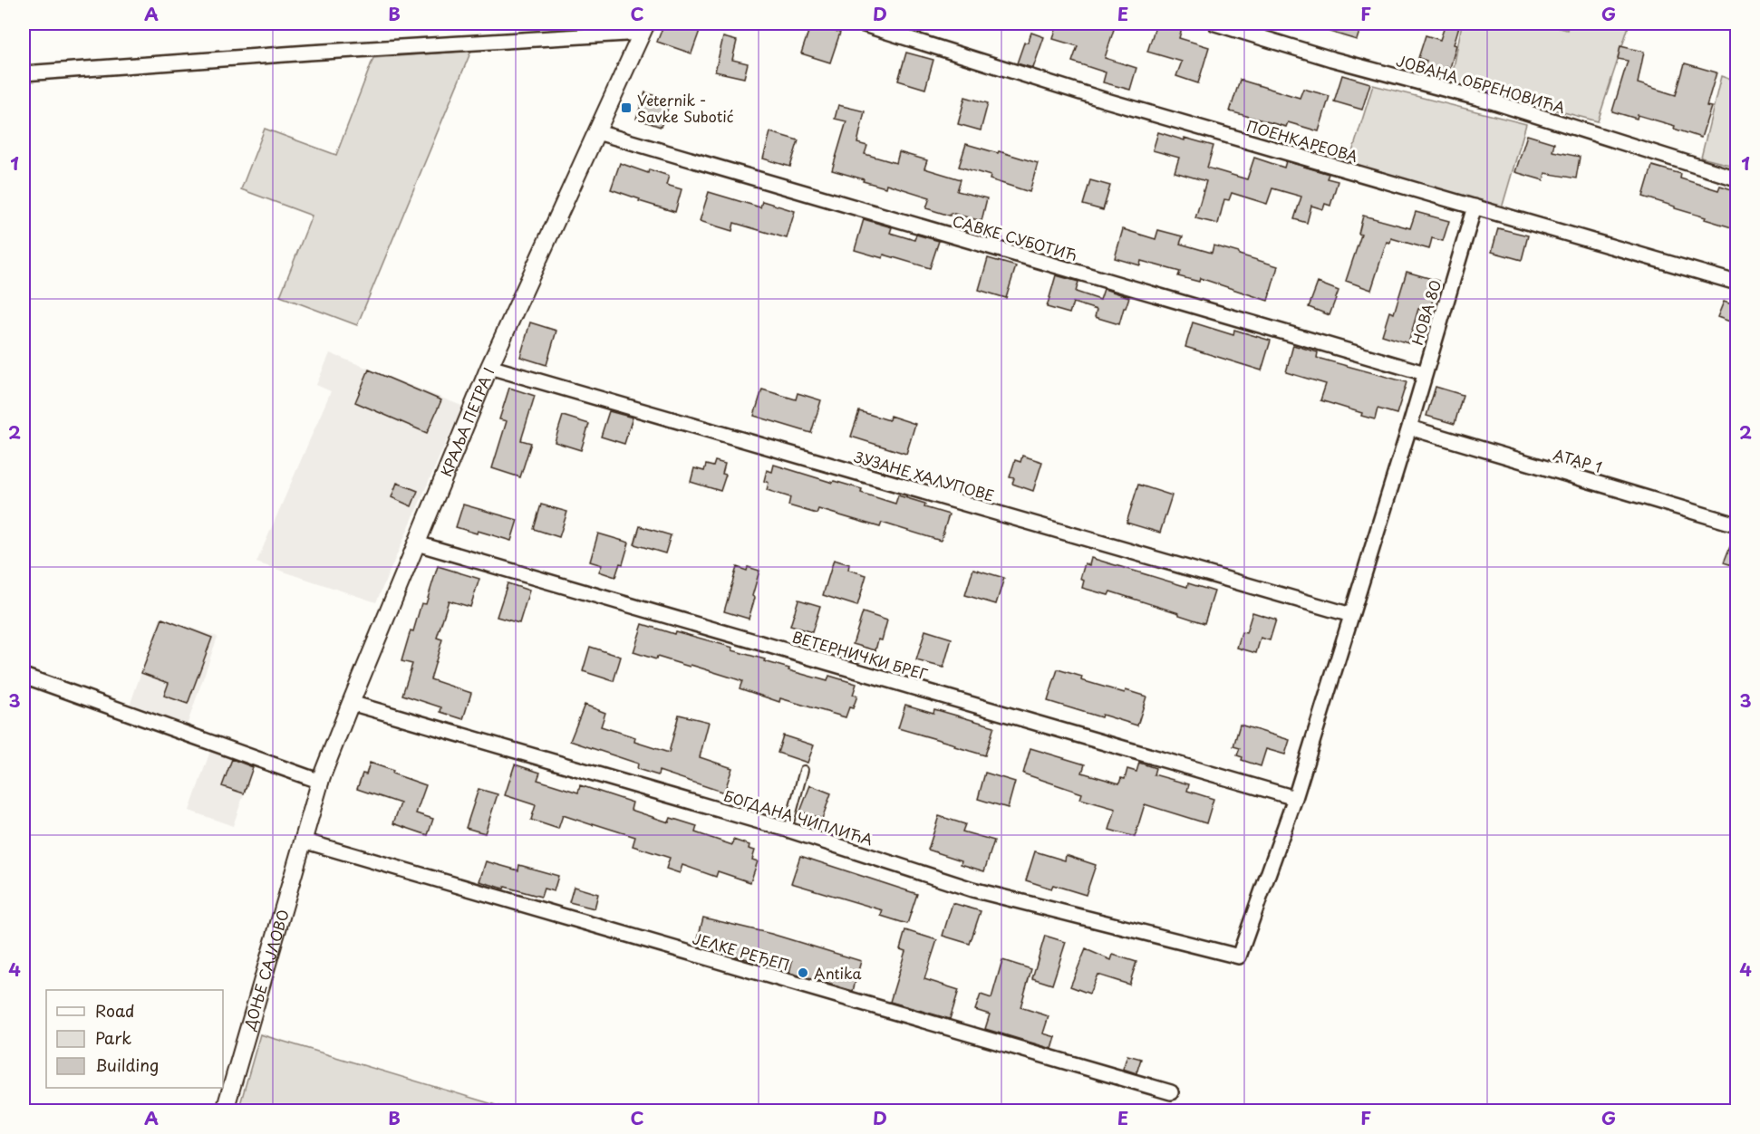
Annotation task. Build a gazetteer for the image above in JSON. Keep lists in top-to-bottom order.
{
  "streets": {
    "street": [
      "ЈОВАНА ОБРЕНОВИЋА",
      "ПОЕНКАРЕОВА",
      "САВКЕ СУБОТИЋ",
      "НОВА 80",
      "КРАЉА ПЕТРА I",
      "АТАР 1",
      "ЗУЗАНЕ ХАЛУПОВЕ",
      "ВЕТЕРНИЧКИ БРЕГ",
      "БОГДАНА ЧИПЛИЋА",
      "ЈЕЛКЕ РЕЂЕП",
      "ДОЊЕ САЈЛОВО"
    ]
  },
  "crossings": [
    ["ПОЕНКАРЕОВА", "НОВА 80"],
    ["САВКЕ СУБОТИЋ", "НОВА 80"],
    ["САВКЕ СУБОТИЋ", "КРАЉА ПЕТРА I"],
    ["НОВА 80", "АТАР 1"],
    ["НОВА 80", "ЗУЗАНЕ ХАЛУПОВЕ"],
    ["НОВА 80", "ВЕТЕРНИЧКИ БРЕГ"],
    ["НОВА 80", "БОГДАНА ЧИПЛИЋА"],
    ["КРАЉА ПЕТРА I", "ЗУЗАНЕ ХАЛУПОВЕ"],
    ["КРАЉА ПЕТРА I", "ВЕТЕРНИЧКИ БРЕГ"],
    ["КРАЉА ПЕТРА I", "БОГДАНА ЧИПЛИЋА"],
    ["КРАЉА ПЕТРА I", "ЈЕЛКЕ РЕЂЕП"],
    ["КРАЉА ПЕТРА I", "ДОЊЕ САЈЛОВО"],
    ["ЈЕЛКЕ РЕЂЕП", "ДОЊЕ САЈЛОВО"]
  ],
  "places": {
    "transit": ["Veternik - Savke Subotić"],
    "other": ["Antika"]
  },
  "legend": ["Road", "Park", "Building"],
  "grid": {
    "columns": [
      "A",
      "B",
      "C",
      "D",
      "E",
      "F",
      "G"
    ],
    "rows": [
      "1",
      "2",
      "3",
      "4"
    ]
  }
}
